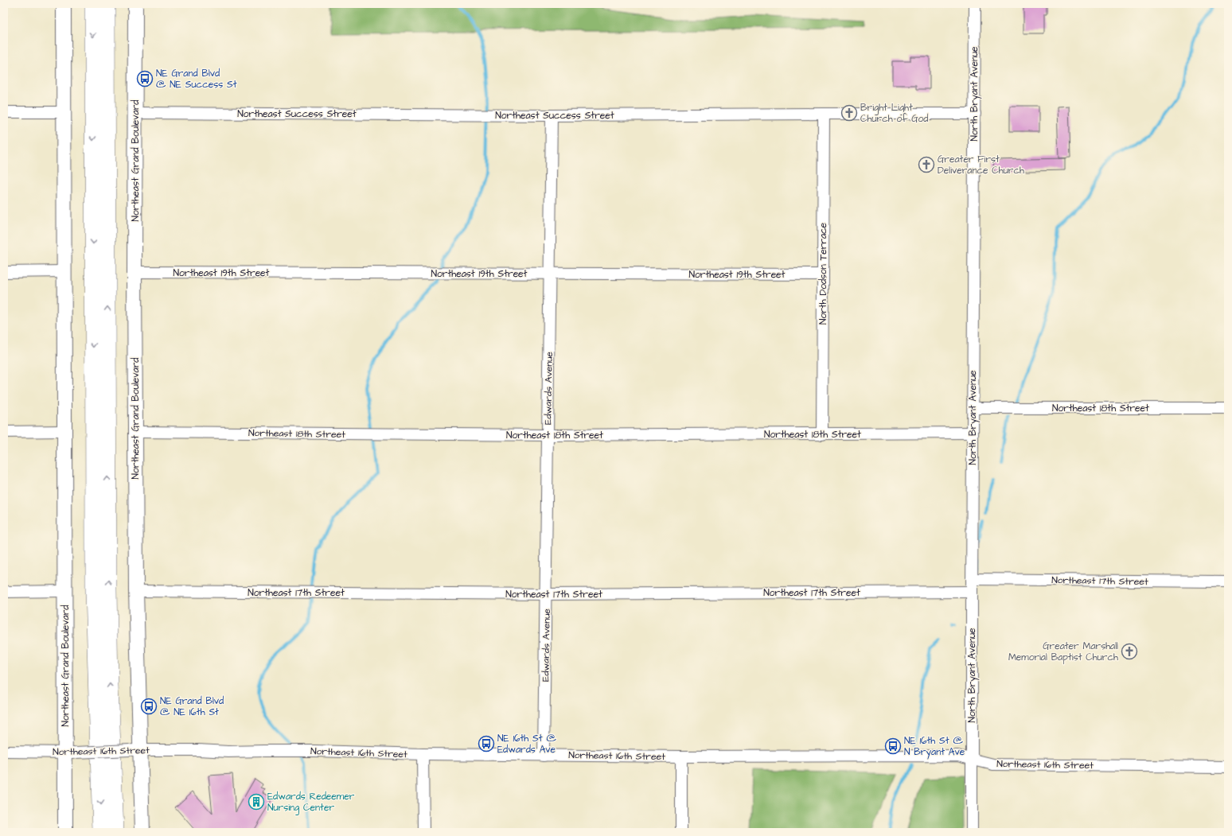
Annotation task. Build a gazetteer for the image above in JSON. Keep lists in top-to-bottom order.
{
  "streets": {
    "main road": ["Northeast Grand Boulevard"],
    "street": [
      "North Bryant Avenue",
      "Northeast Success Street",
      "Northeast 19th Street",
      "North Dodson Terrace",
      "Edwards Avenue",
      "Northeast 18th Street",
      "Northeast 17th Street",
      "Northeast 16th Street"
    ]
  },
  "crossings": [
    ["North Bryant Avenue", "Northeast Success Street"],
    ["North Bryant Avenue", "Northeast 18th Street"],
    ["North Bryant Avenue", "Northeast 17th Street"],
    ["North Bryant Avenue", "Northeast 16th Street"],
    ["Northeast Success Street", "Northeast Grand Boulevard"],
    ["Northeast Success Street", "North Dodson Terrace"],
    ["Northeast Success Street", "Edwards Avenue"],
    ["Northeast Grand Boulevard", "Northeast 19th Street"],
    ["Northeast Grand Boulevard", "Northeast 18th Street"],
    ["Northeast Grand Boulevard", "Northeast 17th Street"],
    ["Northeast Grand Boulevard", "Northeast 16th Street"],
    ["Northeast 19th Street", "North Dodson Terrace"],
    ["Northeast 19th Street", "Edwards Avenue"],
    ["North Dodson Terrace", "Northeast 18th Street"],
    ["Edwards Avenue", "Northeast 18th Street"],
    ["Edwards Avenue", "Northeast 17th Street"],
    ["Edwards Avenue", "Northeast 16th Street"]
  ],
  "places": {
    "bus stop": [
      "NE Grand Blvd @ NE Success St",
      "NE Grand Blvd @ NE 16th St",
      "NE 16th St @ Edwards Ave",
      "NE 16th St @ N Bryant Ave"
    ],
    "church": ["Bright Light Church of God", "Greater First Deliverance Church", "Greater Marshall Memorial Baptist Church"],
    "building": ["Edwards Redeemer Nursing Center"]
  }
}
